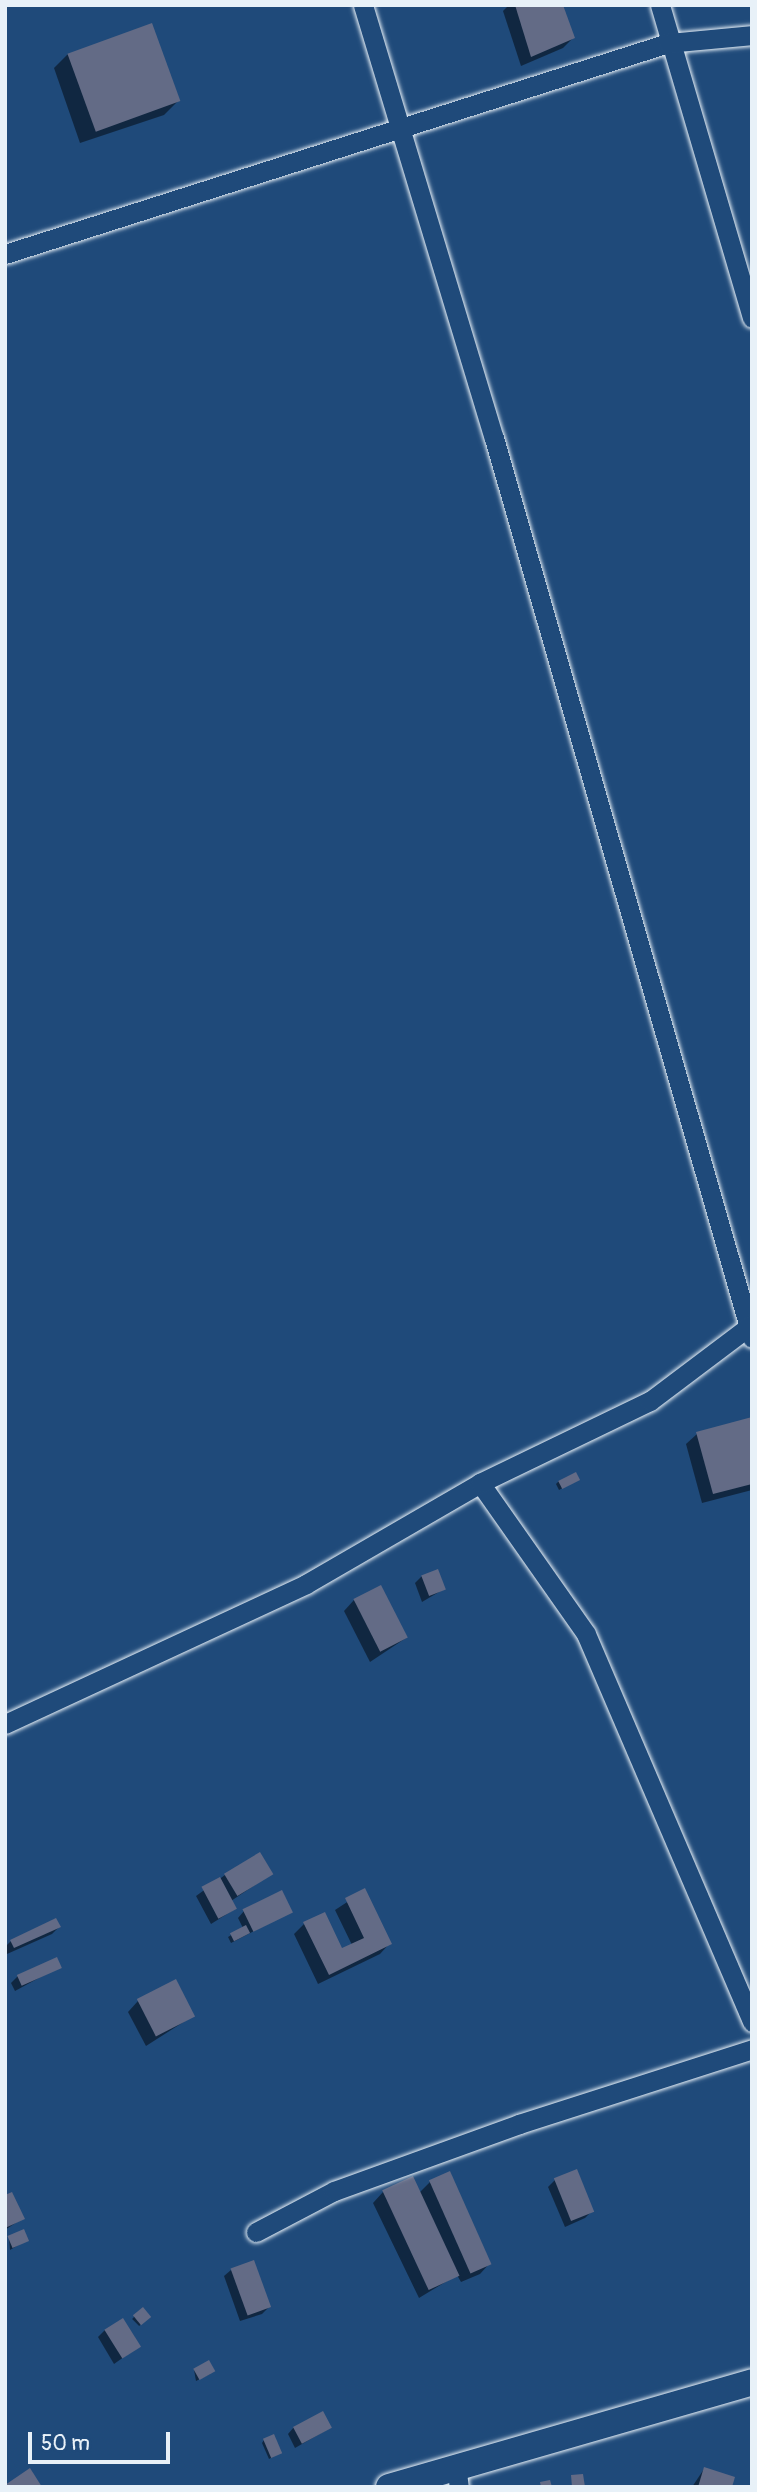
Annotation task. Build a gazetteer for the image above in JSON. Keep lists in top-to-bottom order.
{
  "scale_bar": "50 m"
}
